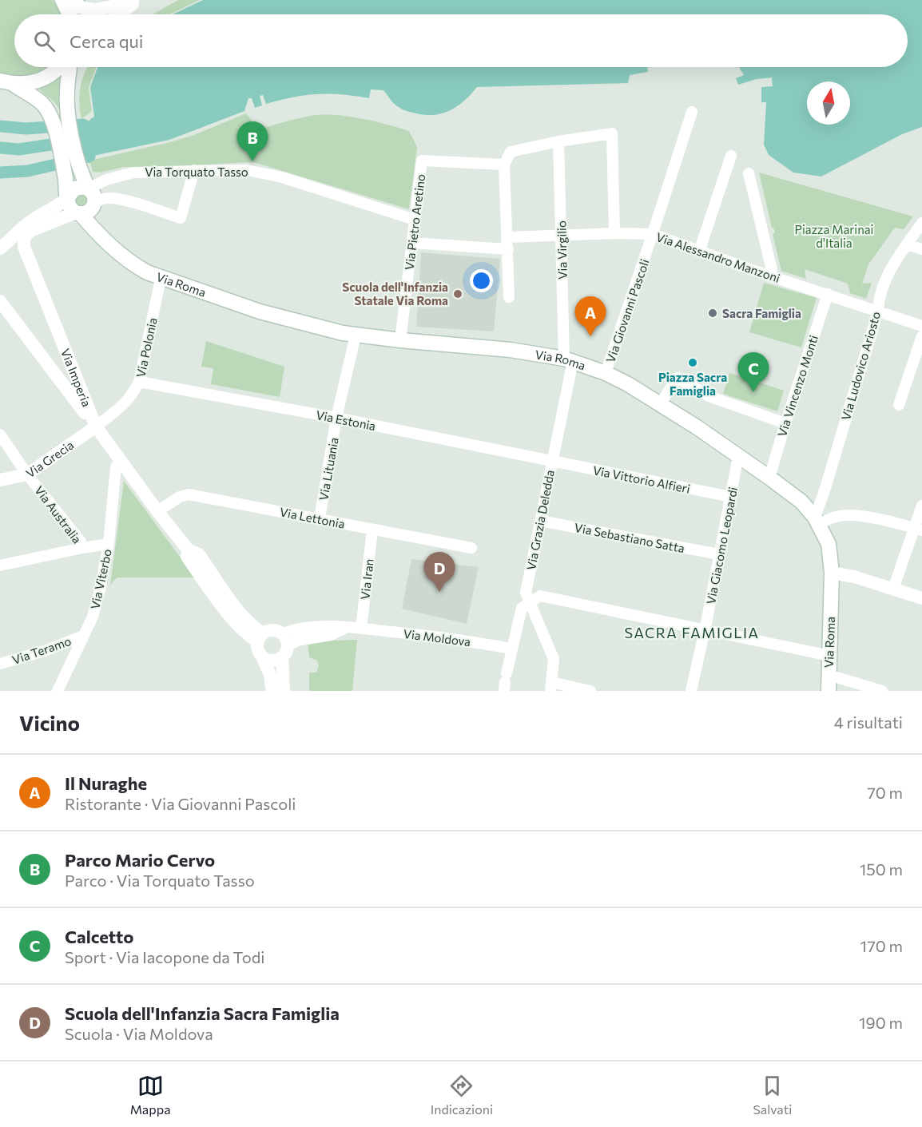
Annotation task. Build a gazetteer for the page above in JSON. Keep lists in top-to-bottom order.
{
  "streets": {
    "main road": ["Via Roma"],
    "street": [
      "Via Torquato Tasso",
      "Via Pietro Aretino",
      "Via Virgilio",
      "Via Alessandro Manzoni",
      "Via Giovanni Pascoli",
      "Via Polonia",
      "Via Ludovico Ariosto",
      "Via Imperia",
      "Via Vincenzo Monti",
      "Via Estonia",
      "Via Grecia",
      "Via Lituania",
      "Via Vittorio Alfieri",
      "Via Australia",
      "Via Lettonia",
      "Via Grazia Deledda",
      "Via Sebastiano Satta",
      "Via Giacomo Leopardi",
      "Via Viterbo",
      "Via Iran",
      "Via Moldova",
      "Via Teramo"
    ]
  },
  "crossings": [
    ["Via Torquato Tasso", "Via Pietro Aretino"],
    ["Via Torquato Tasso", "Via Roma"],
    ["Via Pietro Aretino", "Via Roma"],
    ["Via Virgilio", "Via Alessandro Manzoni"],
    ["Via Virgilio", "Via Roma"],
    ["Via Virgilio", "Via Grazia Deledda"],
    ["Via Alessandro Manzoni", "Via Giovanni Pascoli"],
    ["Via Alessandro Manzoni", "Via Ludovico Ariosto"],
    ["Via Alessandro Manzoni", "Via Vincenzo Monti"],
    ["Via Roma", "Via Giovanni Pascoli"],
    ["Via Roma", "Via Polonia"],
    ["Via Roma", "Via Ludovico Ariosto"],
    ["Via Roma", "Via Vincenzo Monti"],
    ["Via Roma", "Via Lituania"],
    ["Via Roma", "Via Grazia Deledda"],
    ["Via Roma", "Via Giacomo Leopardi"],
    ["Via Polonia", "Via Imperia"],
    ["Via Polonia", "Via Estonia"],
    ["Via Polonia", "Via Grecia"],
    ["Via Imperia", "Via Grecia"],
    ["Via Imperia", "Via Lettonia"],
    ["Via Imperia", "Via Viterbo"],
    ["Via Estonia", "Via Lituania"],
    ["Via Estonia", "Via Vittorio Alfieri"],
    ["Via Estonia", "Via Grazia Deledda"],
    ["Via Grecia", "Via Australia"],
    ["Via Lituania", "Via Lettonia"],
    ["Via Vittorio Alfieri", "Via Grazia Deledda"],
    ["Via Vittorio Alfieri", "Via Giacomo Leopardi"],
    ["Via Lettonia", "Via Iran"],
    ["Via Grazia Deledda", "Via Sebastiano Satta"],
    ["Via Sebastiano Satta", "Via Giacomo Leopardi"],
    ["Via Viterbo", "Via Teramo"],
    ["Via Iran", "Via Moldova"]
  ],
  "districts": ["SACRA FAMIGLIA"],
  "parks": ["Piazza Marinai d'Italia"],
  "places": ["Scuola dell'Infanzia Statale Via Roma", "Sacra Famiglia", "Piazza Sacra Famiglia"],
  "north": "top",
  "page": {
    "search": "Cerca qui",
    "pins": [
      "B",
      "A",
      "C",
      "D"
    ],
    "heading": ["Vicino", "4 risultati"],
    "list": [
      {
        "mark": "A",
        "name": "Il Nuraghe",
        "note": "Ristorante · Via Giovanni Pascoli",
        "value": "70 m"
      },
      {
        "mark": "B",
        "name": "Parco Mario Cervo",
        "note": "Parco · Via Torquato Tasso",
        "value": "150 m"
      },
      {
        "mark": "C",
        "name": "Calcetto",
        "note": "Sport · Via Iacopone da Todi",
        "value": "170 m"
      },
      {
        "mark": "D",
        "name": "Scuola dell'Infanzia Sacra Famiglia",
        "note": "Scuola · Via Moldova",
        "value": "190 m"
      }
    ],
    "nav": ["Mappa", "Indicazioni", "Salvati"]
  }
}
